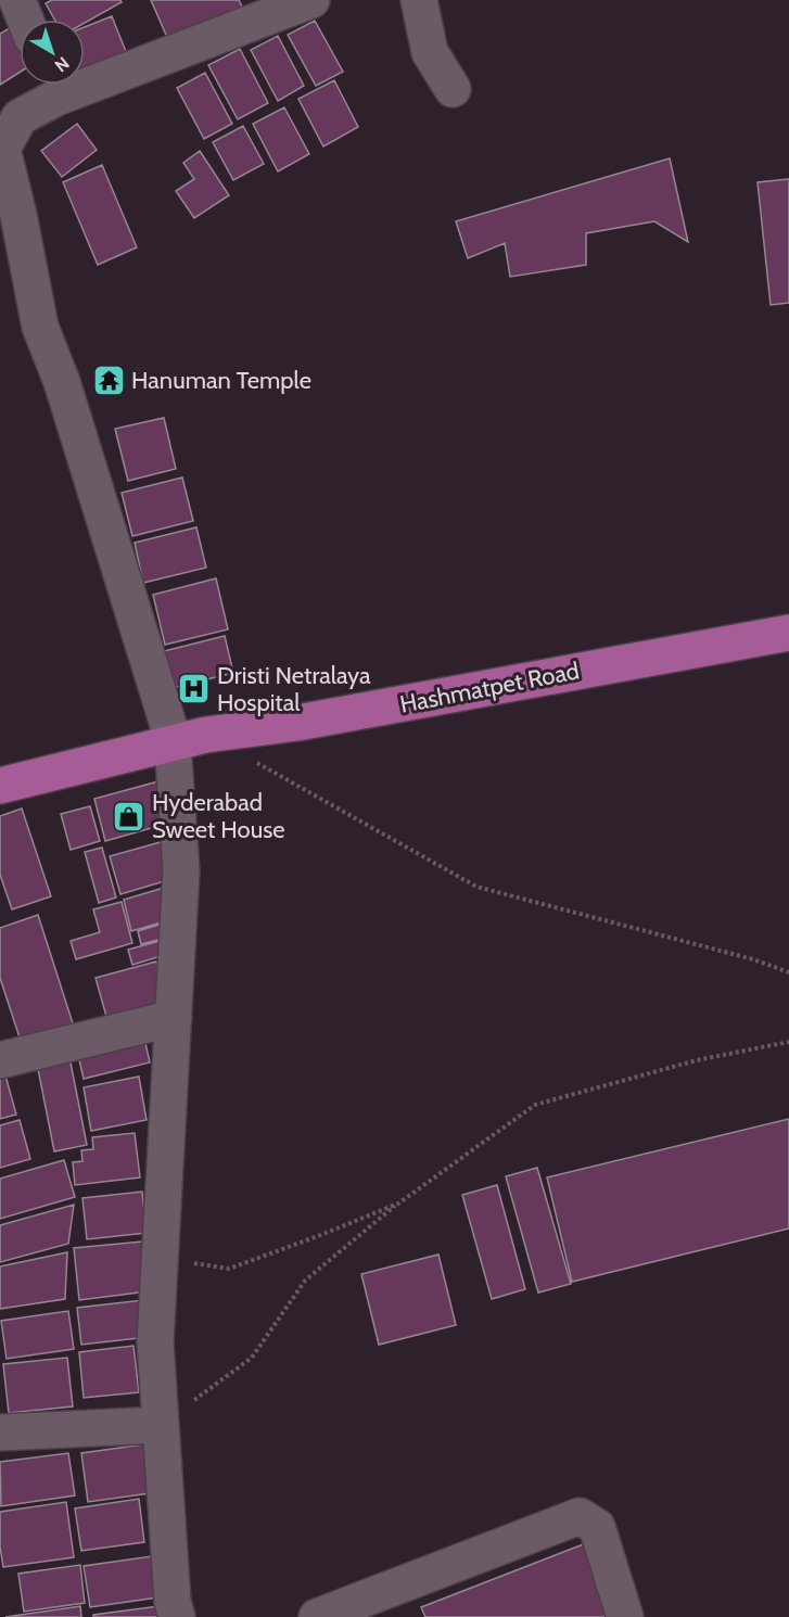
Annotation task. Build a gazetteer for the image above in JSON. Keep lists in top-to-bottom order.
{
  "streets": {
    "main road": ["Hashmatpet Road"]
  },
  "places": {
    "temple": ["Hanuman Temple"],
    "hospital": ["Dristi Netralaya Hospital"],
    "shop": ["Hyderabad Sweet House"]
  },
  "north": "bottom right"
}
